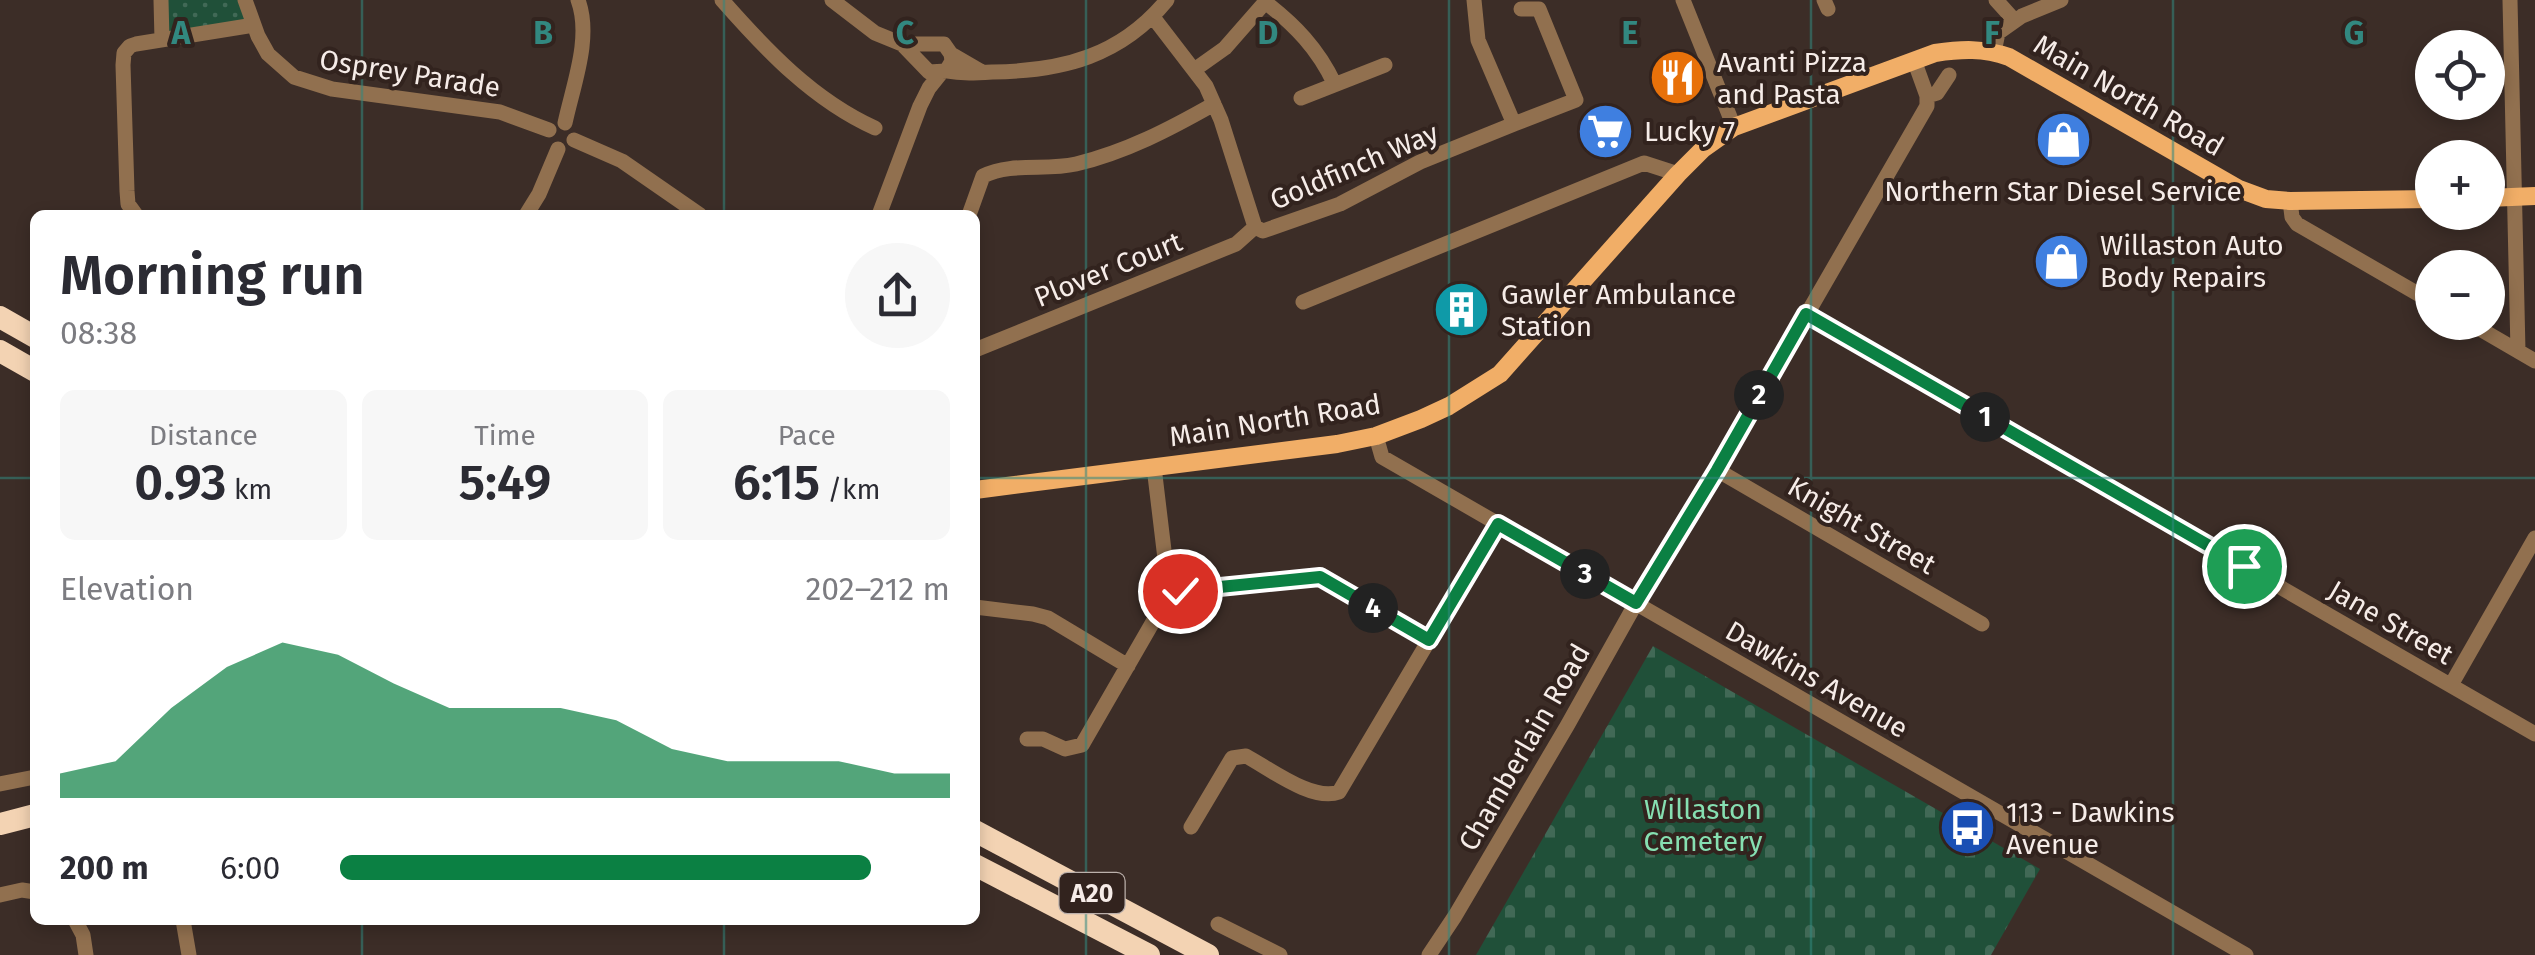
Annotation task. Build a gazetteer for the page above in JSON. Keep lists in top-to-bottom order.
{
  "streets": {
    "highway": ["A20"],
    "main road": ["Main North Road"],
    "street": [
      "Osprey Parade",
      "Goldfinch Way",
      "Plover Court",
      "Knight Street",
      "Jane Street",
      "Dawkins Avenue",
      "Chamberlain Road"
    ]
  },
  "crossings": [
    ["Main North Road", "Dawkins Avenue"],
    ["Goldfinch Way", "Plover Court"],
    ["Knight Street", "Chamberlain Road"],
    ["Jane Street", "Chamberlain Road"],
    ["Dawkins Avenue", "Chamberlain Road"]
  ],
  "parks": ["Willaston Cemetery"],
  "places": {
    "restaurant": ["Avanti Pizza and Pasta"],
    "supermarket": ["Lucky 7"],
    "shop": ["Northern Star Diesel Service", "Willaston Auto Body Repairs"],
    "building": ["Gawler Ambulance Station"],
    "bus stop": ["113 - Dawkins Avenue"]
  },
  "page": {
    "map_buttons": ["+", "−"],
    "heading": ["Morning run", "08:38"],
    "pins": [
      "2",
      "1",
      "3",
      "4"
    ],
    "stats": [
      ["Distance", "0.93 km"],
      ["Time", "5:49"],
      ["Pace", "6:15 /km"]
    ],
    "chart": ["Elevation", "202–212 m"],
    "list": [
      {
        "name": "200 m",
        "note": "6:00"
      }
    ]
  },
  "grid": {
    "columns": [
      "A",
      "B",
      "C",
      "D",
      "E",
      "F",
      "G"
    ]
  }
}
